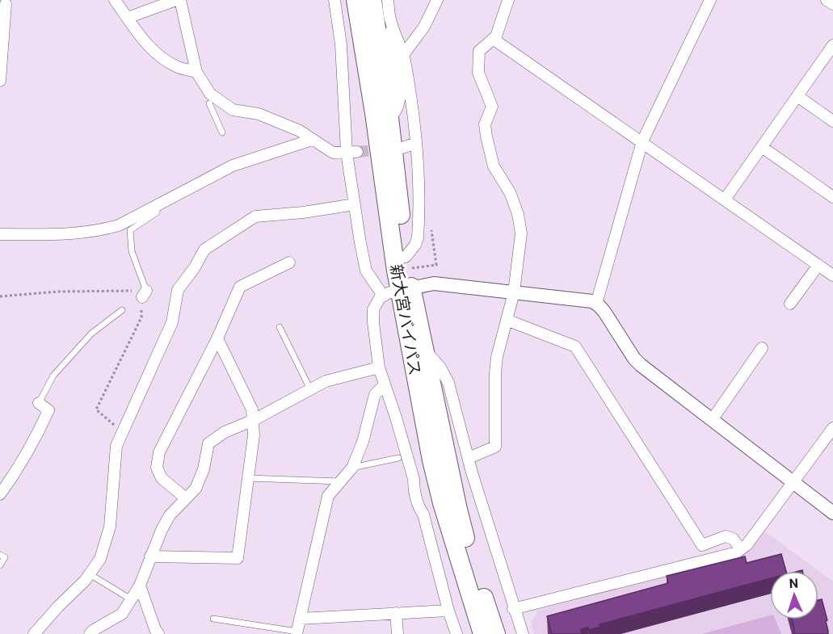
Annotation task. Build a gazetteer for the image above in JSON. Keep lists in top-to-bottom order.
{
  "streets": {
    "highway": ["新大宮バイパス"]
  },
  "north": "top"
}
